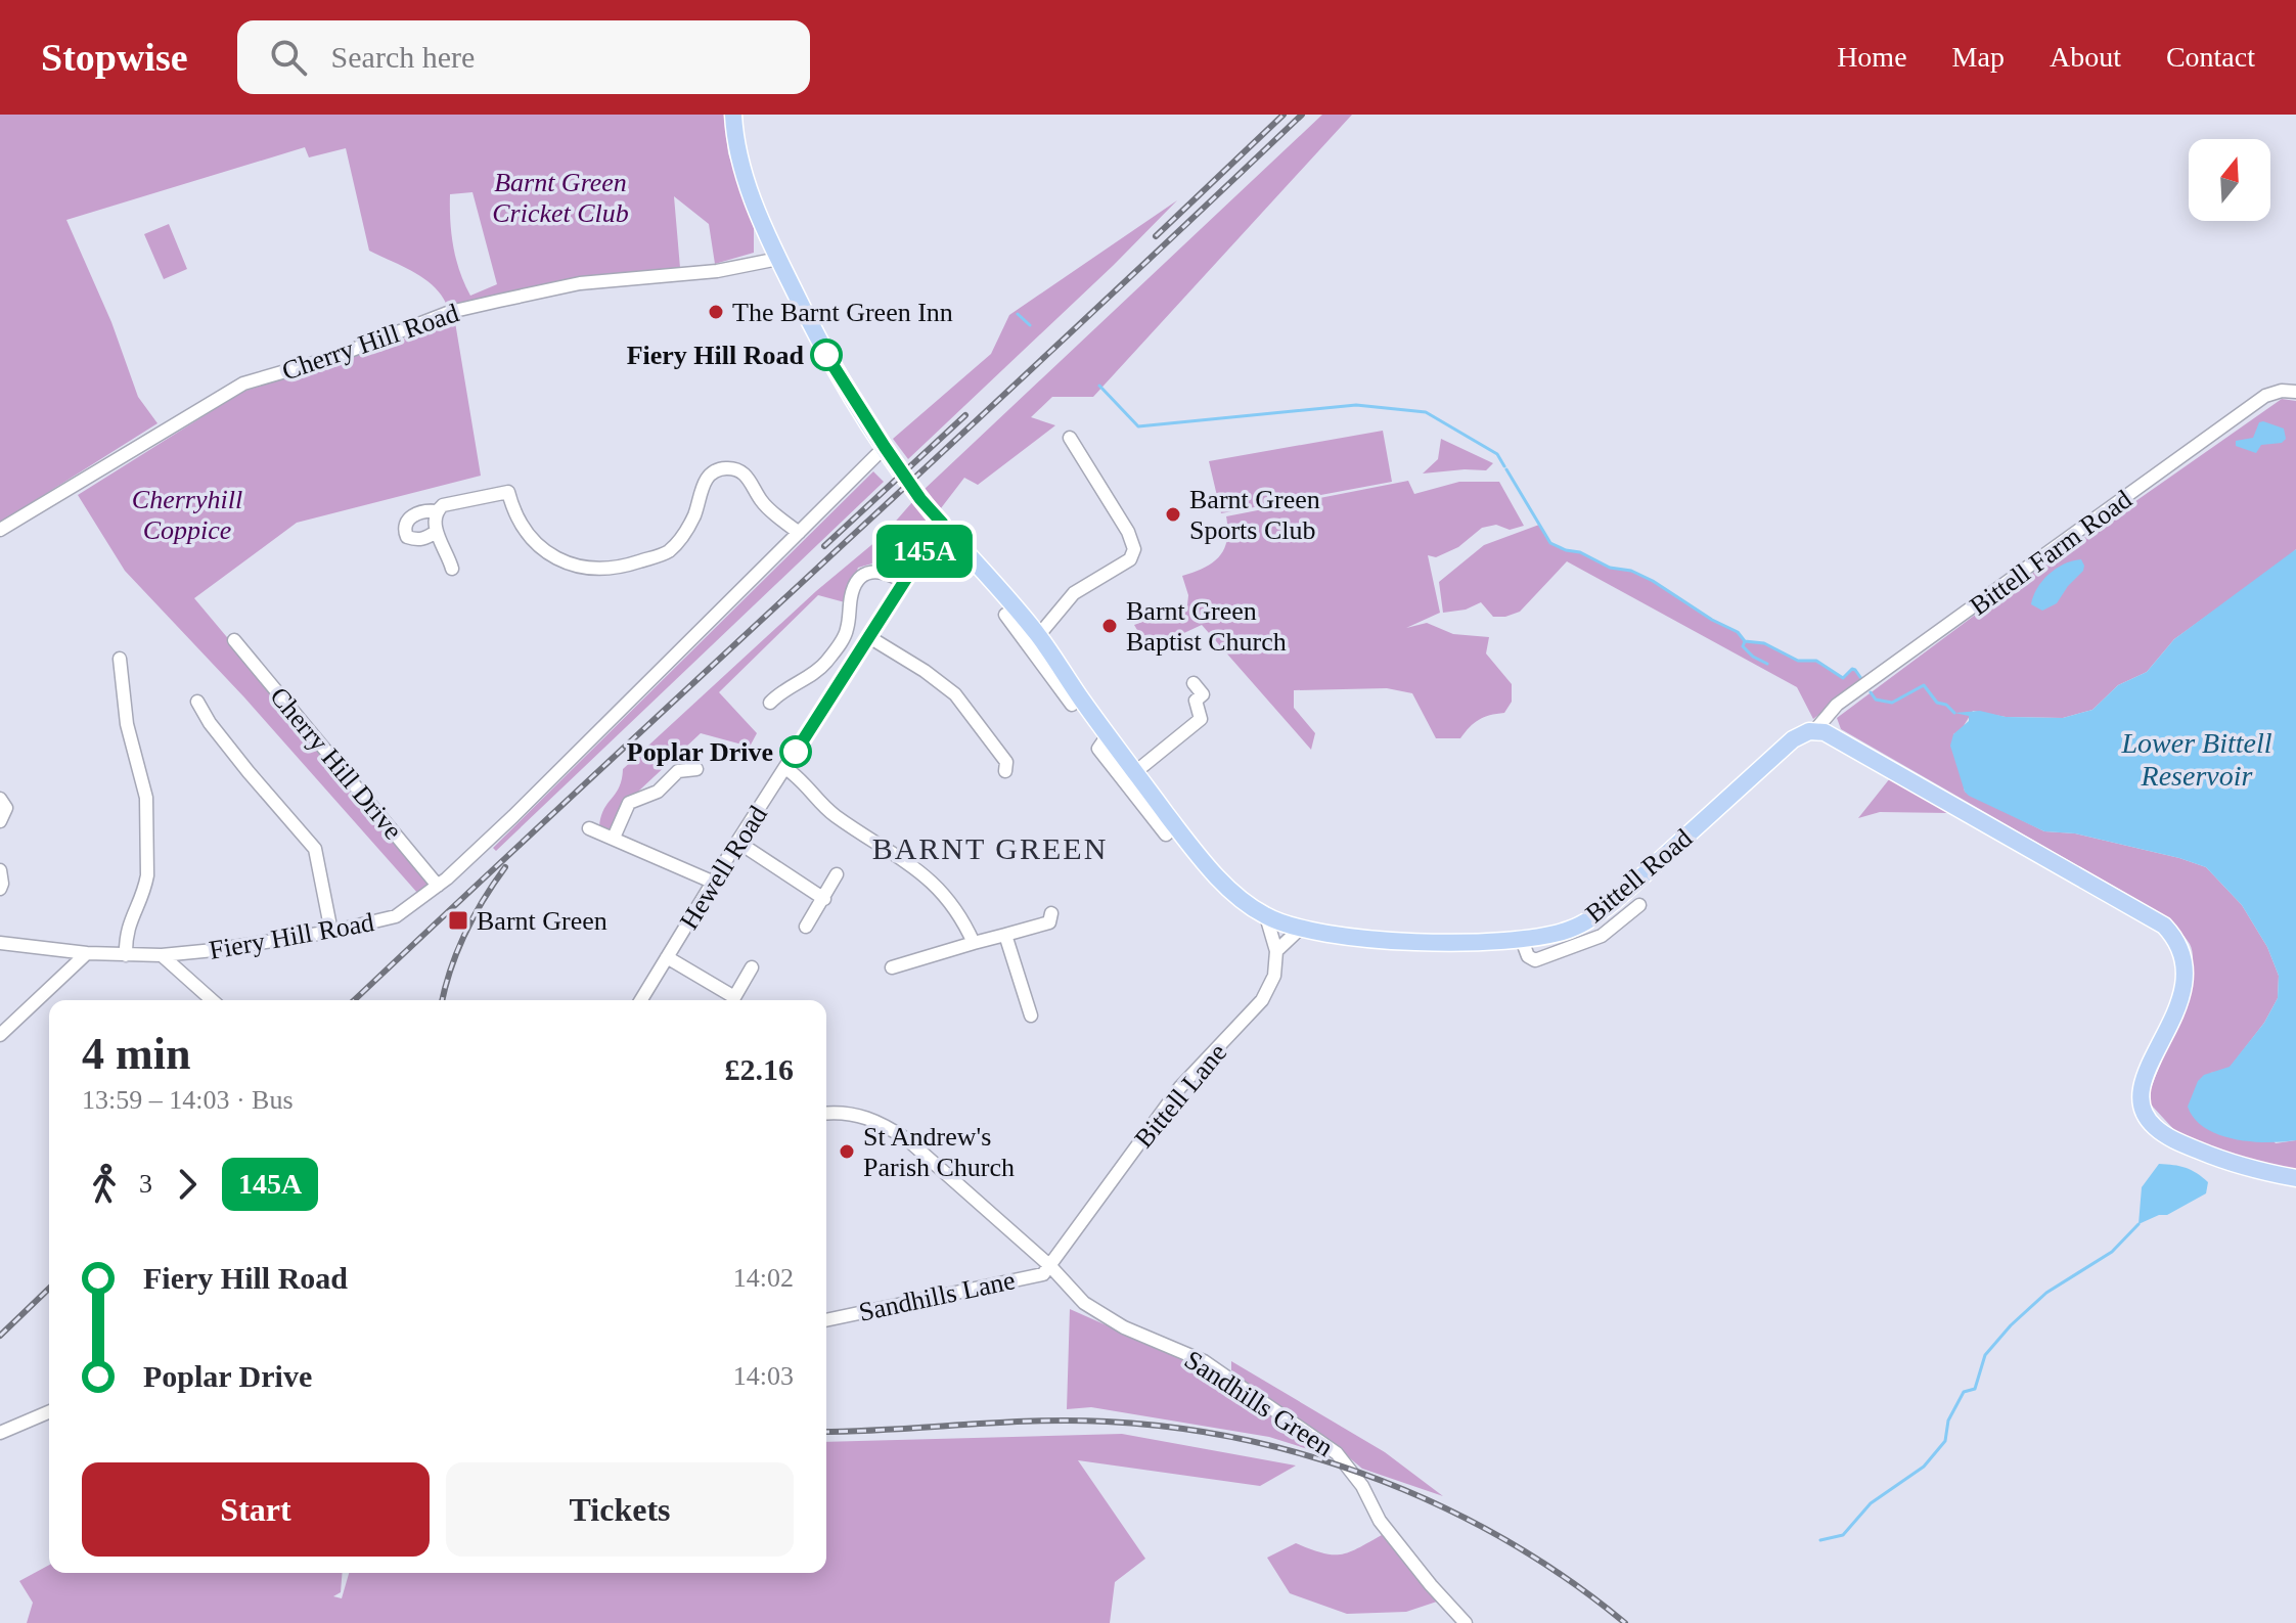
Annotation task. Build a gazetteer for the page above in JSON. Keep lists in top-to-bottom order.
{
  "streets": {
    "main road": ["Bittell Road"],
    "street": [
      "Cherry Hill Road",
      "Bittell Farm Road",
      "Cherry Hill Drive",
      "Hewell Road",
      "Fiery Hill Road",
      "Bittell Lane",
      "Sandhills Lane",
      "Sandhills Green"
    ]
  },
  "crossings": [
    ["Cherry Hill Road", "Bittell Road"],
    ["Bittell Farm Road", "Bittell Road"],
    ["Cherry Hill Drive", "Fiery Hill Road"],
    ["Hewell Road", "Bittell Road"],
    ["Bittell Road", "Fiery Hill Road"],
    ["Bittell Lane", "Sandhills Lane"],
    ["Bittell Lane", "Sandhills Green"],
    ["Sandhills Lane", "Sandhills Green"]
  ],
  "districts": ["BARNT GREEN"],
  "water": ["Lower Bittell Reservoir"],
  "parks": ["Barnt Green Cricket Club", "Cherryhill Coppice"],
  "places": {
    "other": [
      "The Barnt Green Inn",
      "Fiery Hill Road",
      "Barnt Green Sports Club",
      "Barnt Green Baptist Church",
      "Poplar Drive",
      "St Andrew's Parish Church"
    ],
    "transit": ["Barnt Green"]
  },
  "lines": ["bus line 145A"],
  "north": "top",
  "page": {
    "header": "Stopwise",
    "search": "Search here",
    "nav": [
      "Home",
      "Map",
      "About",
      "Contact"
    ],
    "on_map": "145A",
    "heading": ["4 min", "13:59 – 14:03 · Bus", "£2.16"],
    "legs": ["3", "145A"],
    "list": [
      {
        "name": "Fiery Hill Road",
        "value": "14:02"
      },
      {
        "name": "Poplar Drive",
        "value": "14:03"
      }
    ],
    "buttons": ["Start", "Tickets"]
  }
}
